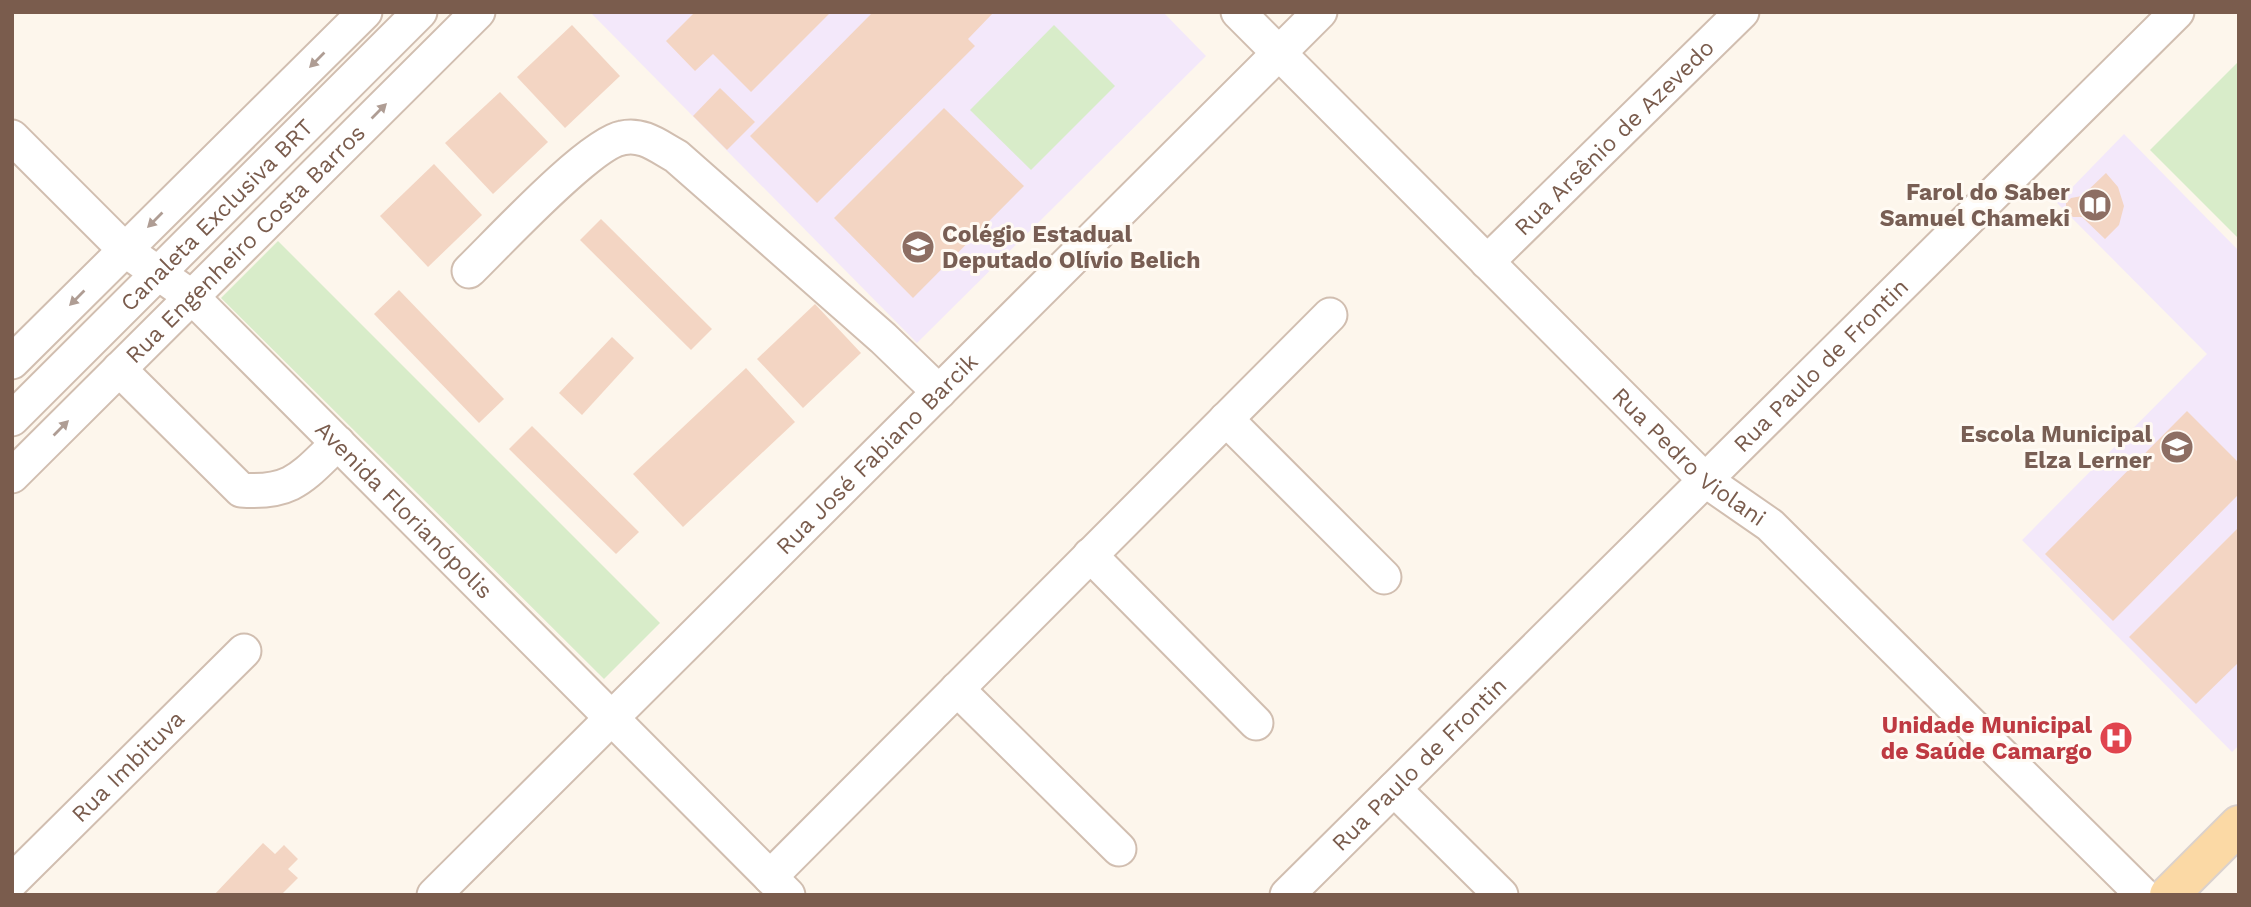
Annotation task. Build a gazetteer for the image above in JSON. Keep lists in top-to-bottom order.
{
  "streets": {
    "street": [
      "Rua Arsênio de Azevedo",
      "Canaleta Exclusiva BRT",
      "Rua Engenheiro Costa Barros",
      "Rua Paulo de Frontin",
      "Rua José Fabiano Barcik",
      "Rua Pedro Violani",
      "Avenida Florianópolis",
      "Rua Imbituva"
    ]
  },
  "crossings": [
    ["Rua Arsênio de Azevedo", "Rua Pedro Violani"],
    ["Canaleta Exclusiva BRT", "Avenida Florianópolis"],
    ["Rua Engenheiro Costa Barros", "Avenida Florianópolis"],
    ["Rua Paulo de Frontin", "Rua Pedro Violani"],
    ["Rua José Fabiano Barcik", "Rua Pedro Violani"],
    ["Rua José Fabiano Barcik", "Avenida Florianópolis"]
  ],
  "places": {
    "library": ["Farol do Saber Samuel Chameki"],
    "school or university": ["Colégio Estadual Deputado Olívio Belich", "Escola Municipal Elza Lerner"],
    "hospital": ["Unidade Municipal de Saúde Camargo"]
  }
}
